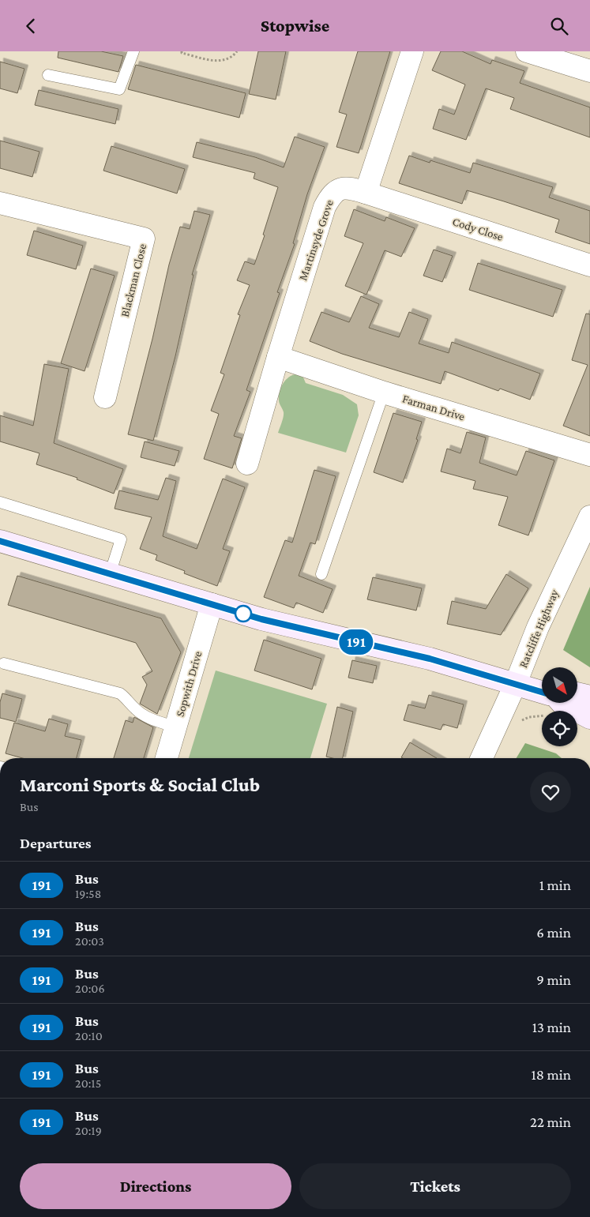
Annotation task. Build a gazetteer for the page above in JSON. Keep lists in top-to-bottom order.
{
  "streets": {
    "street": [
      "Cody Close",
      "Martinsyde Grove",
      "Blackman Close",
      "Farman Drive",
      "Ratcliffe Highway",
      "Sopwith Drive"
    ]
  },
  "crossings": [
    ["Cody Close", "Martinsyde Grove"],
    ["Martinsyde Grove", "Farman Drive"]
  ],
  "lines": ["bus line 191"],
  "north": "bottom right",
  "page": {
    "header": "Stopwise",
    "on_map": "191",
    "heading": [
      ["Marconi Sports & Social Club", "Bus"],
      "Departures"
    ],
    "list": [
      {
        "mark": "191",
        "name": "Bus",
        "note": "19:58",
        "value": "1 min"
      },
      {
        "mark": "191",
        "name": "Bus",
        "note": "20:03",
        "value": "6 min"
      },
      {
        "mark": "191",
        "name": "Bus",
        "note": "20:06",
        "value": "9 min"
      },
      {
        "mark": "191",
        "name": "Bus",
        "note": "20:10",
        "value": "13 min"
      },
      {
        "mark": "191",
        "name": "Bus",
        "note": "20:15",
        "value": "18 min"
      },
      {
        "mark": "191",
        "name": "Bus",
        "note": "20:19",
        "value": "22 min"
      }
    ],
    "buttons": ["Directions", "Tickets"]
  }
}
